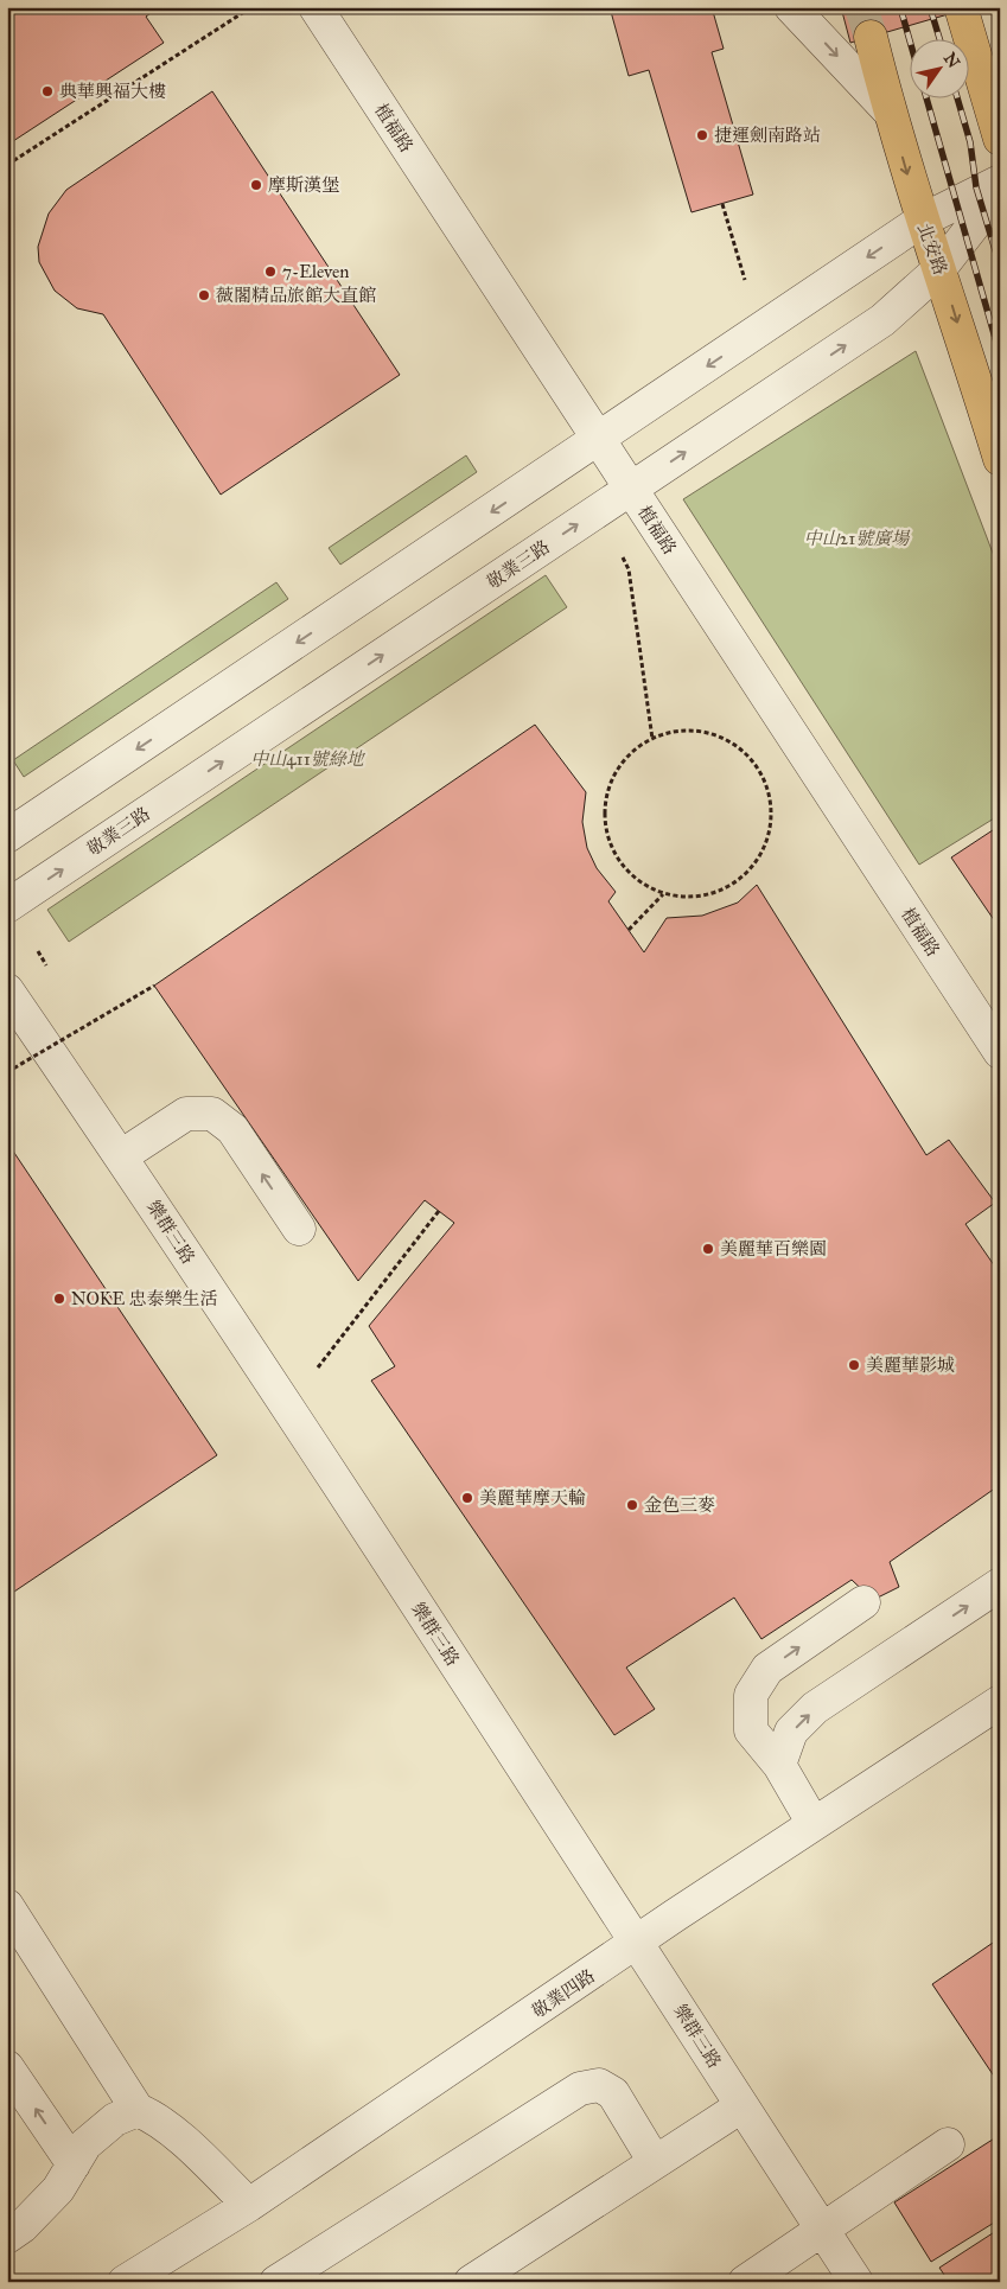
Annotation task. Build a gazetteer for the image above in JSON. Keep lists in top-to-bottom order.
{
  "streets": {
    "main road": ["北安路"],
    "street": [
      "植福路",
      "敬業三路",
      "樂群三路",
      "敬業四路"
    ]
  },
  "crossings": [
    ["植福路", "敬業三路"],
    ["北安路", "敬業三路"],
    ["樂群三路", "敬業四路"]
  ],
  "one_way": ["北安路"],
  "parks": ["中山21號廣場", "中山411號綠地"],
  "places": [
    "典華興福大樓",
    "捷運劍南路站",
    "摩斯漢堡",
    "7-Eleven",
    "薇閣精品旅館大直館",
    "美麗華百樂園",
    "NOKE 忠泰樂生活",
    "美麗華影城",
    "美麗華摩天輪",
    "金色三麥"
  ],
  "north": "top right"
}
